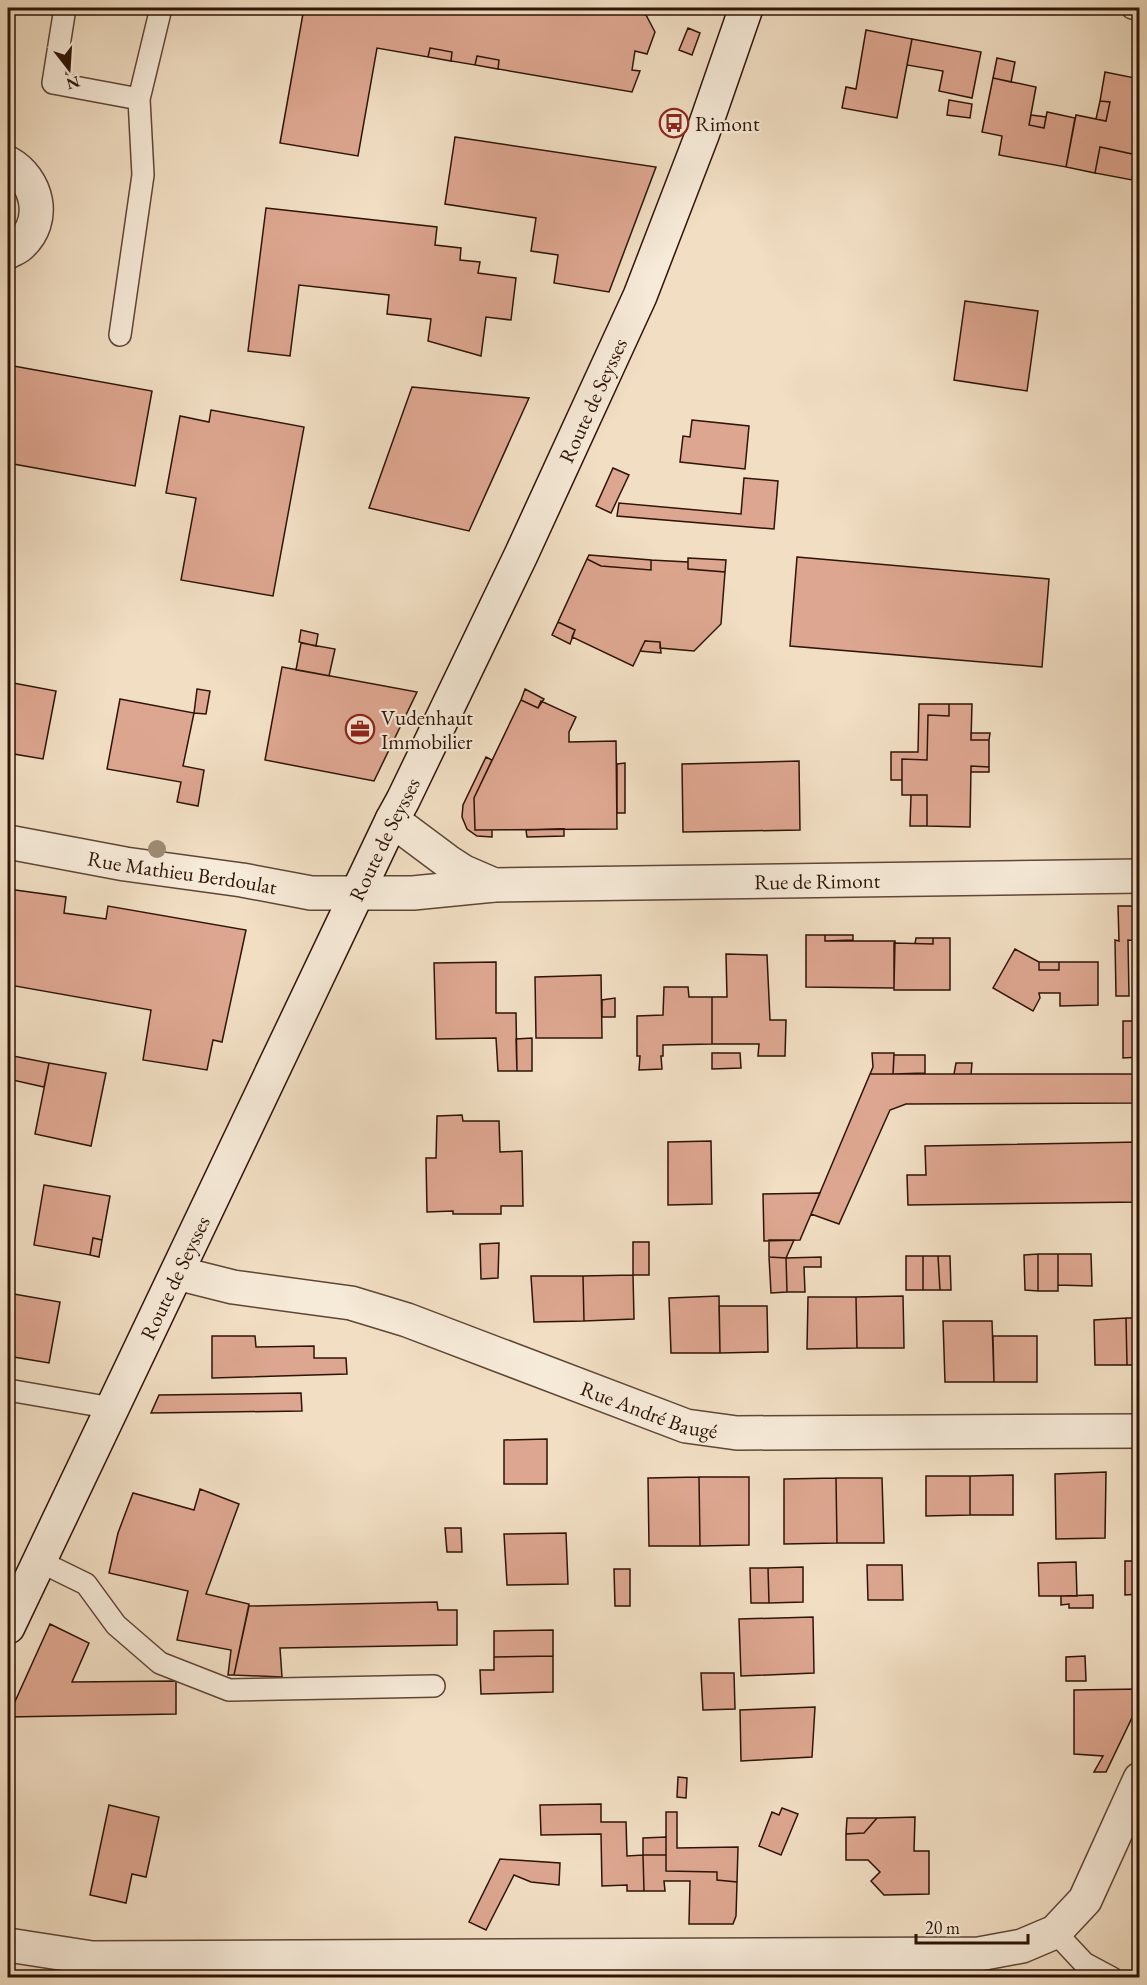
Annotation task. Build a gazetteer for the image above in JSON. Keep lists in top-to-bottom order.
{
  "streets": {
    "street": [
      "Route de Seysses",
      "Rue Mathieu Berdoulat",
      "Rue de Rimont",
      "Rue André Baugé"
    ]
  },
  "crossings": [
    ["Route de Seysses", "Rue Mathieu Berdoulat"],
    ["Route de Seysses", "Rue de Rimont"],
    ["Route de Seysses", "Rue André Baugé"],
    ["Rue Mathieu Berdoulat", "Rue de Rimont"]
  ],
  "places": {
    "bus stop": ["Rimont"],
    "office": ["Vudenhaut Immobilier"]
  },
  "scale_bar": "20 m",
  "north": "bottom"
}
